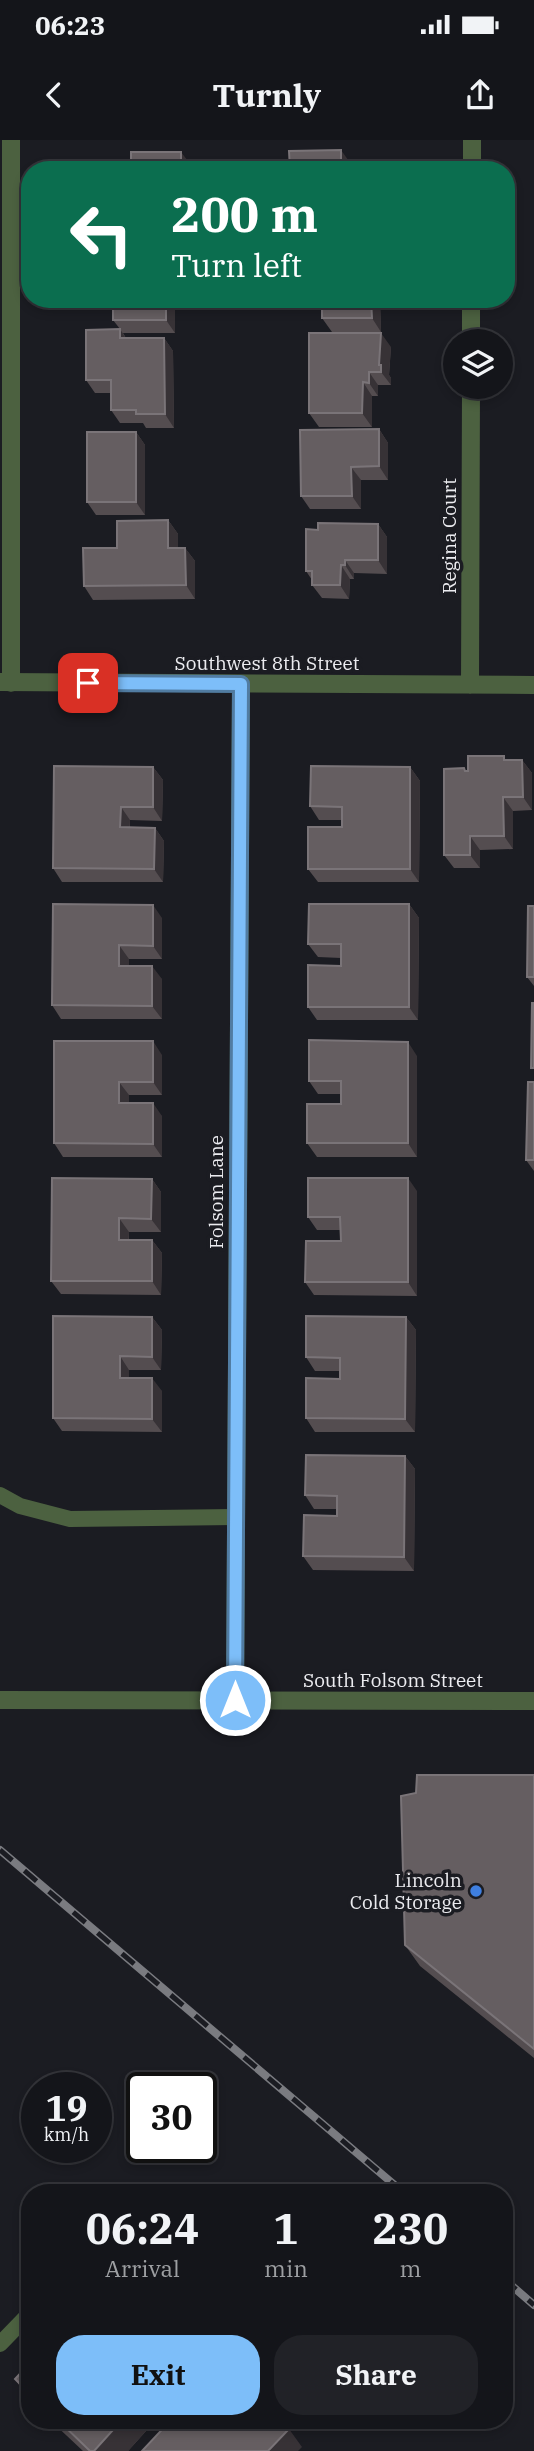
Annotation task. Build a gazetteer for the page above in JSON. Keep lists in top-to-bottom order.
{
  "streets": {
    "street": [
      "Regina Court",
      "Southwest 8th Street",
      "Folsom Lane",
      "South Folsom Street"
    ]
  },
  "crossings": [
    ["Regina Court", "Southwest 8th Street"],
    ["Southwest 8th Street", "Folsom Lane"],
    ["Folsom Lane", "South Folsom Street"]
  ],
  "places": ["Lincoln Cold Storage"],
  "page": {
    "status": "06:23",
    "header": "Turnly",
    "turn": ["200 m", "Turn left"],
    "speed": "19 km/h",
    "limit": "30",
    "eta": [
      "06:24",
      "Arrival",
      "1",
      "min",
      "230",
      "m"
    ],
    "buttons": ["Exit", "Share"]
  }
}
